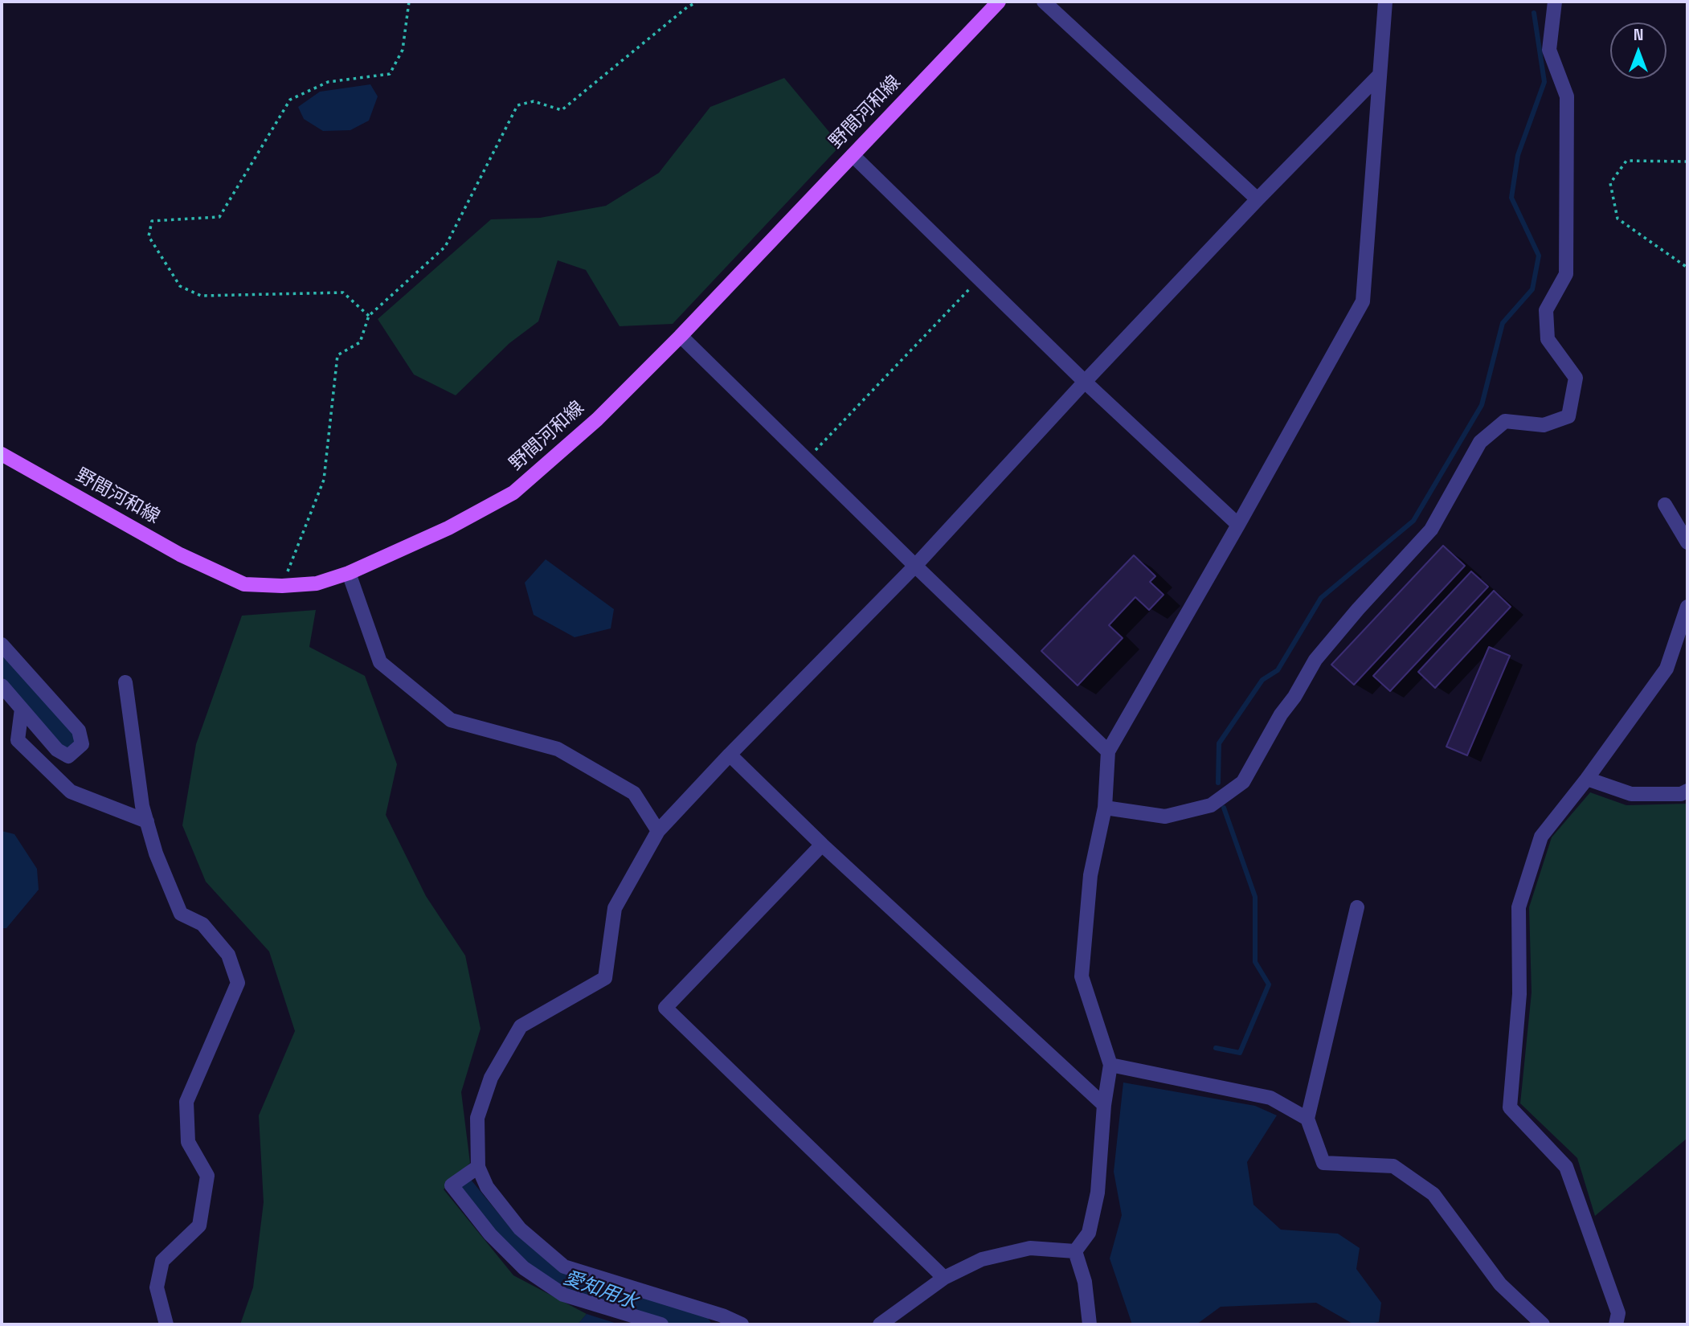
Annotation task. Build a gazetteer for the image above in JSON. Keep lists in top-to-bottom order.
{
  "streets": {
    "main road": ["野間河和線"]
  },
  "water": ["愛知用水"],
  "north": "top"
}
